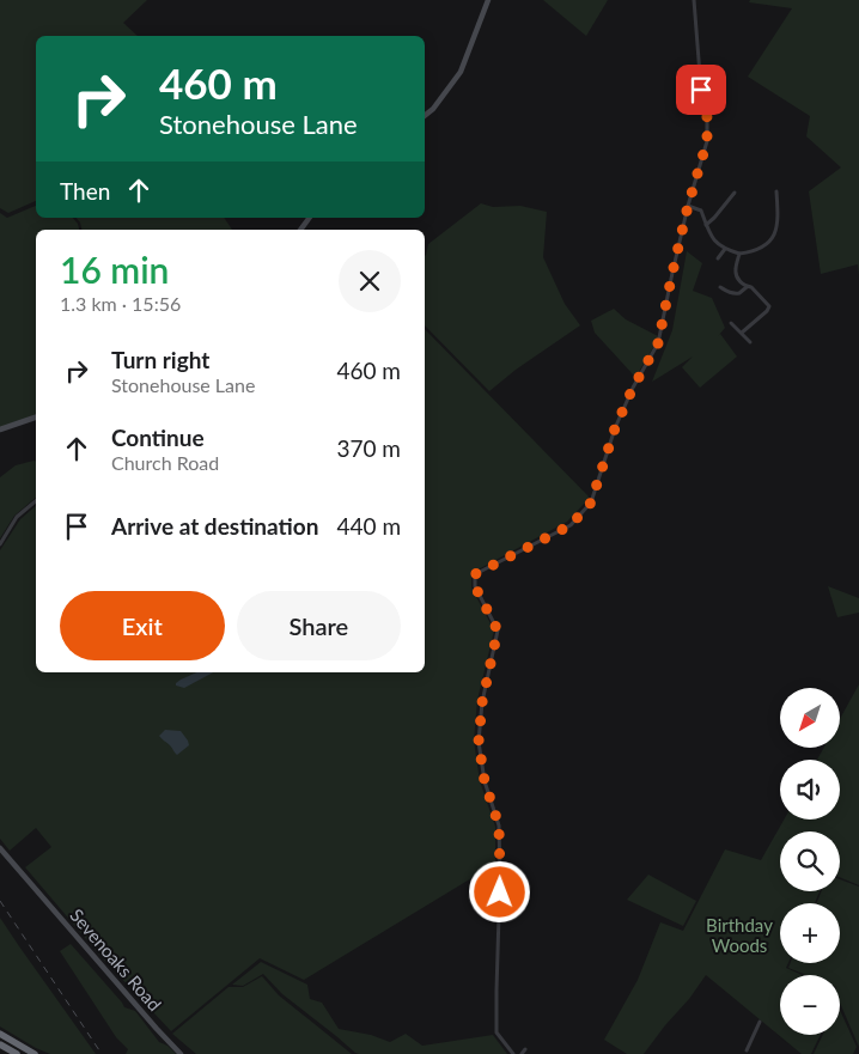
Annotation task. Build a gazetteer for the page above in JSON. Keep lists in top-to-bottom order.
{
  "streets": {
    "street": ["Sevenoaks Road"]
  },
  "parks": ["Birthday Woods"],
  "north": "bottom left",
  "page": {
    "turn": ["460 m", "Stonehouse Lane"],
    "then": "Then",
    "heading": ["16 min", "1.3 km · 15:56"],
    "list": [
      {
        "name": "Turn right",
        "note": "Stonehouse Lane",
        "value": "460 m"
      },
      {
        "name": "Continue",
        "note": "Church Road",
        "value": "370 m"
      },
      {
        "name": "Arrive at destination",
        "value": "440 m"
      }
    ],
    "buttons": ["Exit", "Share"],
    "map_buttons": ["+", "−"]
  }
}
